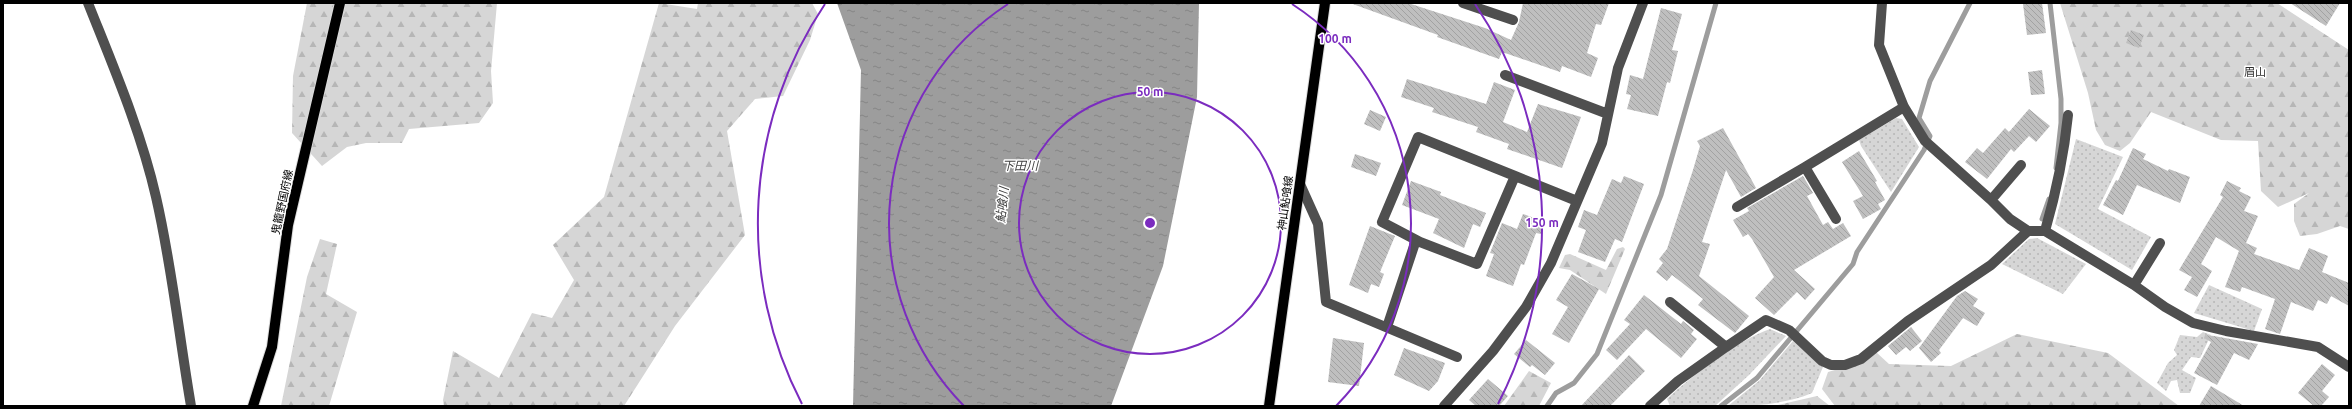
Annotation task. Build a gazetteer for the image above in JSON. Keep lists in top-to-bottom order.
{
  "streets": {
    "main road": ["鬼籠野国府線", "神山鮎喰線"]
  },
  "water": ["下田川", "鮎喰川"],
  "parks": ["眉山"],
  "rings": ["100 m", "50 m", "150 m"]
}
